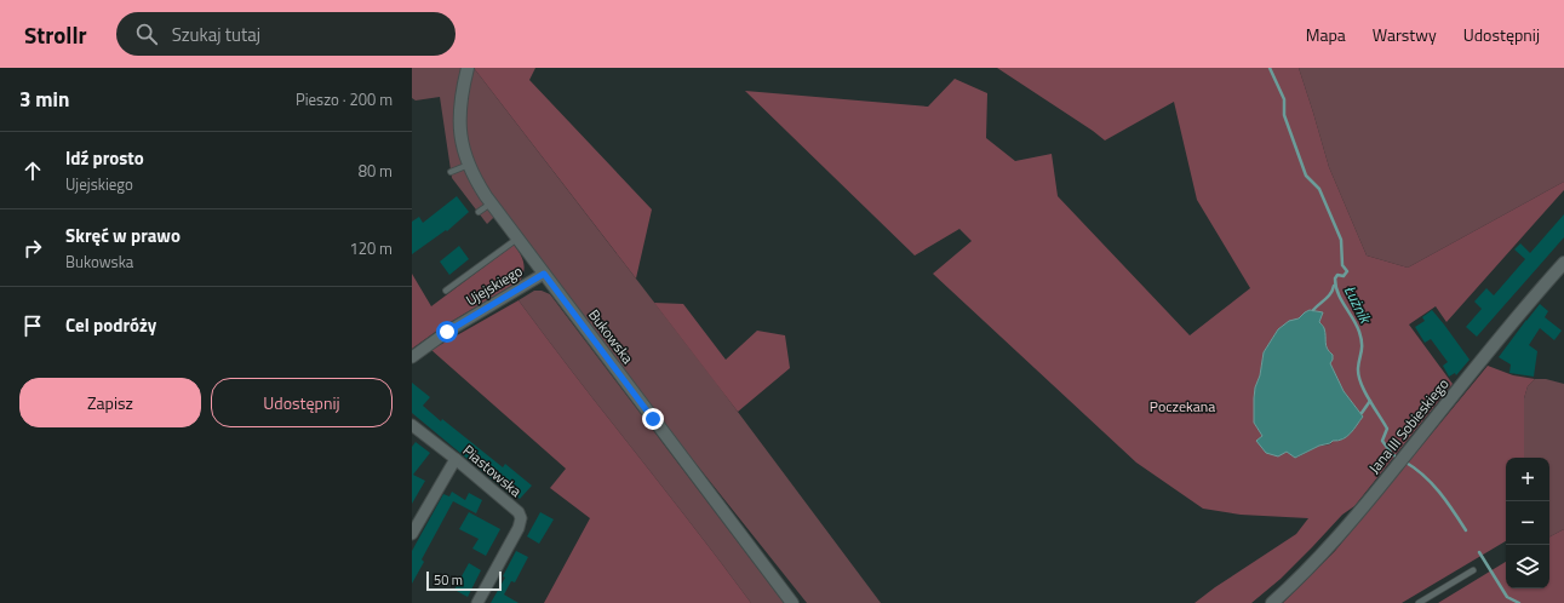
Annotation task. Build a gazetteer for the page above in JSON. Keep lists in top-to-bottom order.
{
  "streets": {
    "street": [
      "Ujejskiego",
      "Bukowska",
      "Jana III Sobieskiego",
      "Piastowska"
    ]
  },
  "crossings": [
    ["Ujejskiego", "Bukowska"]
  ],
  "water": ["Łużnik"],
  "parks": ["Poczekana"],
  "scale_bar": "50 m",
  "page": {
    "header": "Strollr",
    "search": "Szukaj tutaj",
    "nav": ["Mapa", "Warstwy", "Udostępnij"],
    "heading": ["3 min", "Pieszo · 200 m"],
    "list": [
      ["Idź prosto", "Ujejskiego", "80 m"],
      ["Skręć w prawo", "Bukowska", "120 m"],
      "Cel podróży"
    ],
    "buttons": ["Zapisz", "Udostępnij"],
    "map_buttons": ["+", "−"],
    "scale": "50 m"
  }
}
